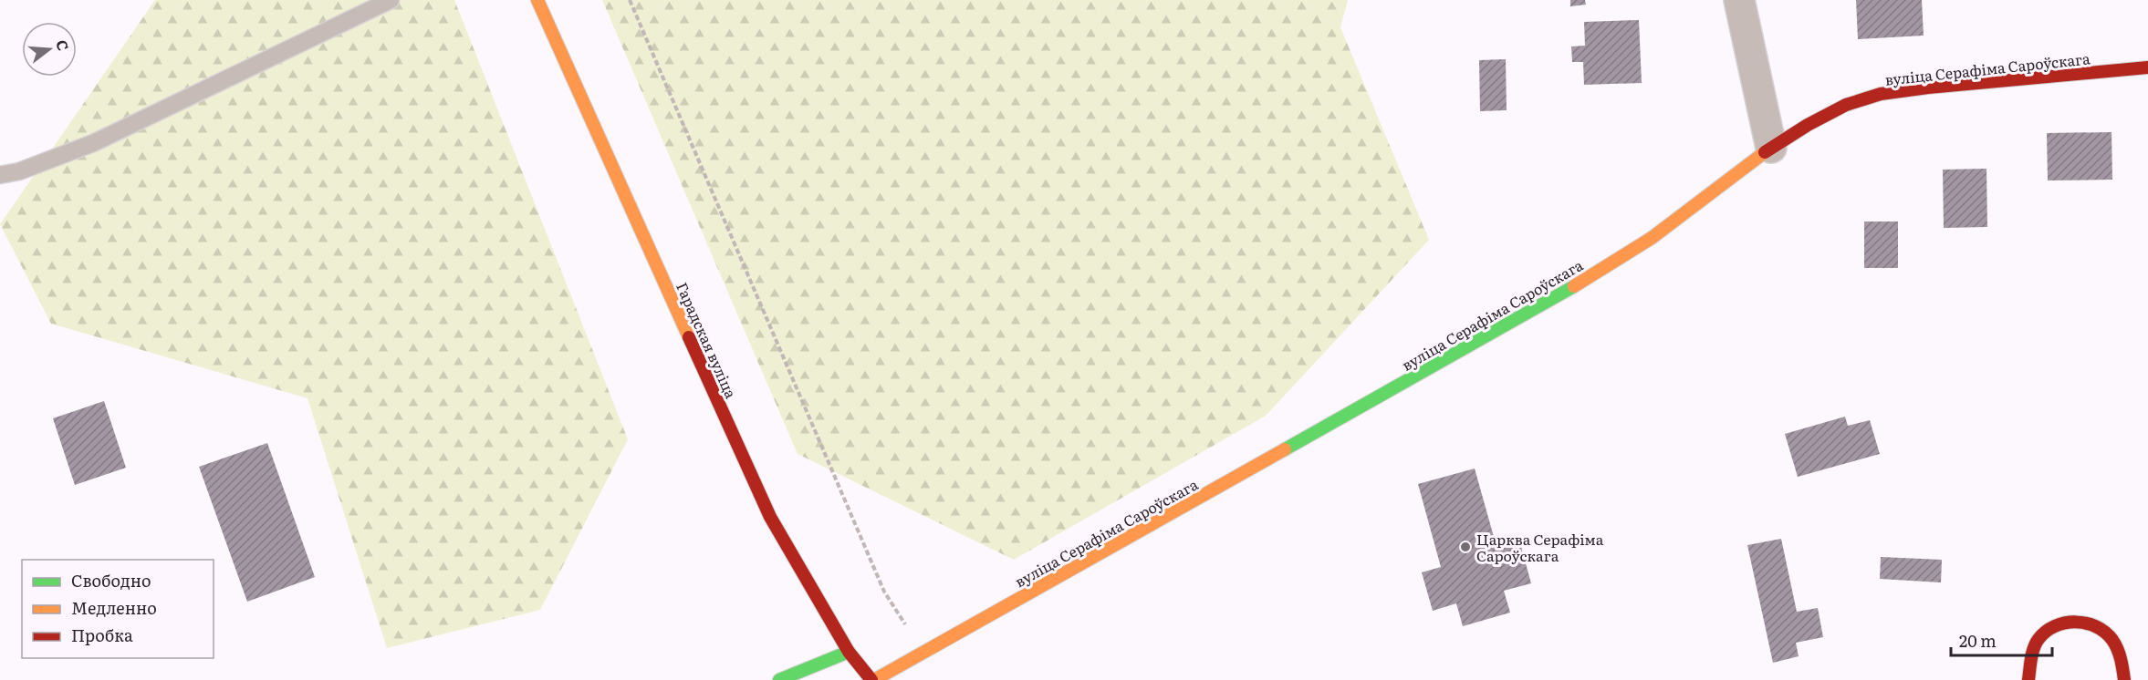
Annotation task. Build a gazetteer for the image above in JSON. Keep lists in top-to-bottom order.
{
  "streets": {
    "street": ["вуліца Серафіма Сароўскага", "Гарадская вуліца"]
  },
  "crossings": [
    ["вуліца Серафіма Сароўскага", "Гарадская вуліца"]
  ],
  "places": ["Царква Серафіма Сароўскага"],
  "legend": ["Свободно", "Медленно", "Пробка"],
  "scale_bar": "20 m",
  "north": "right"
}
